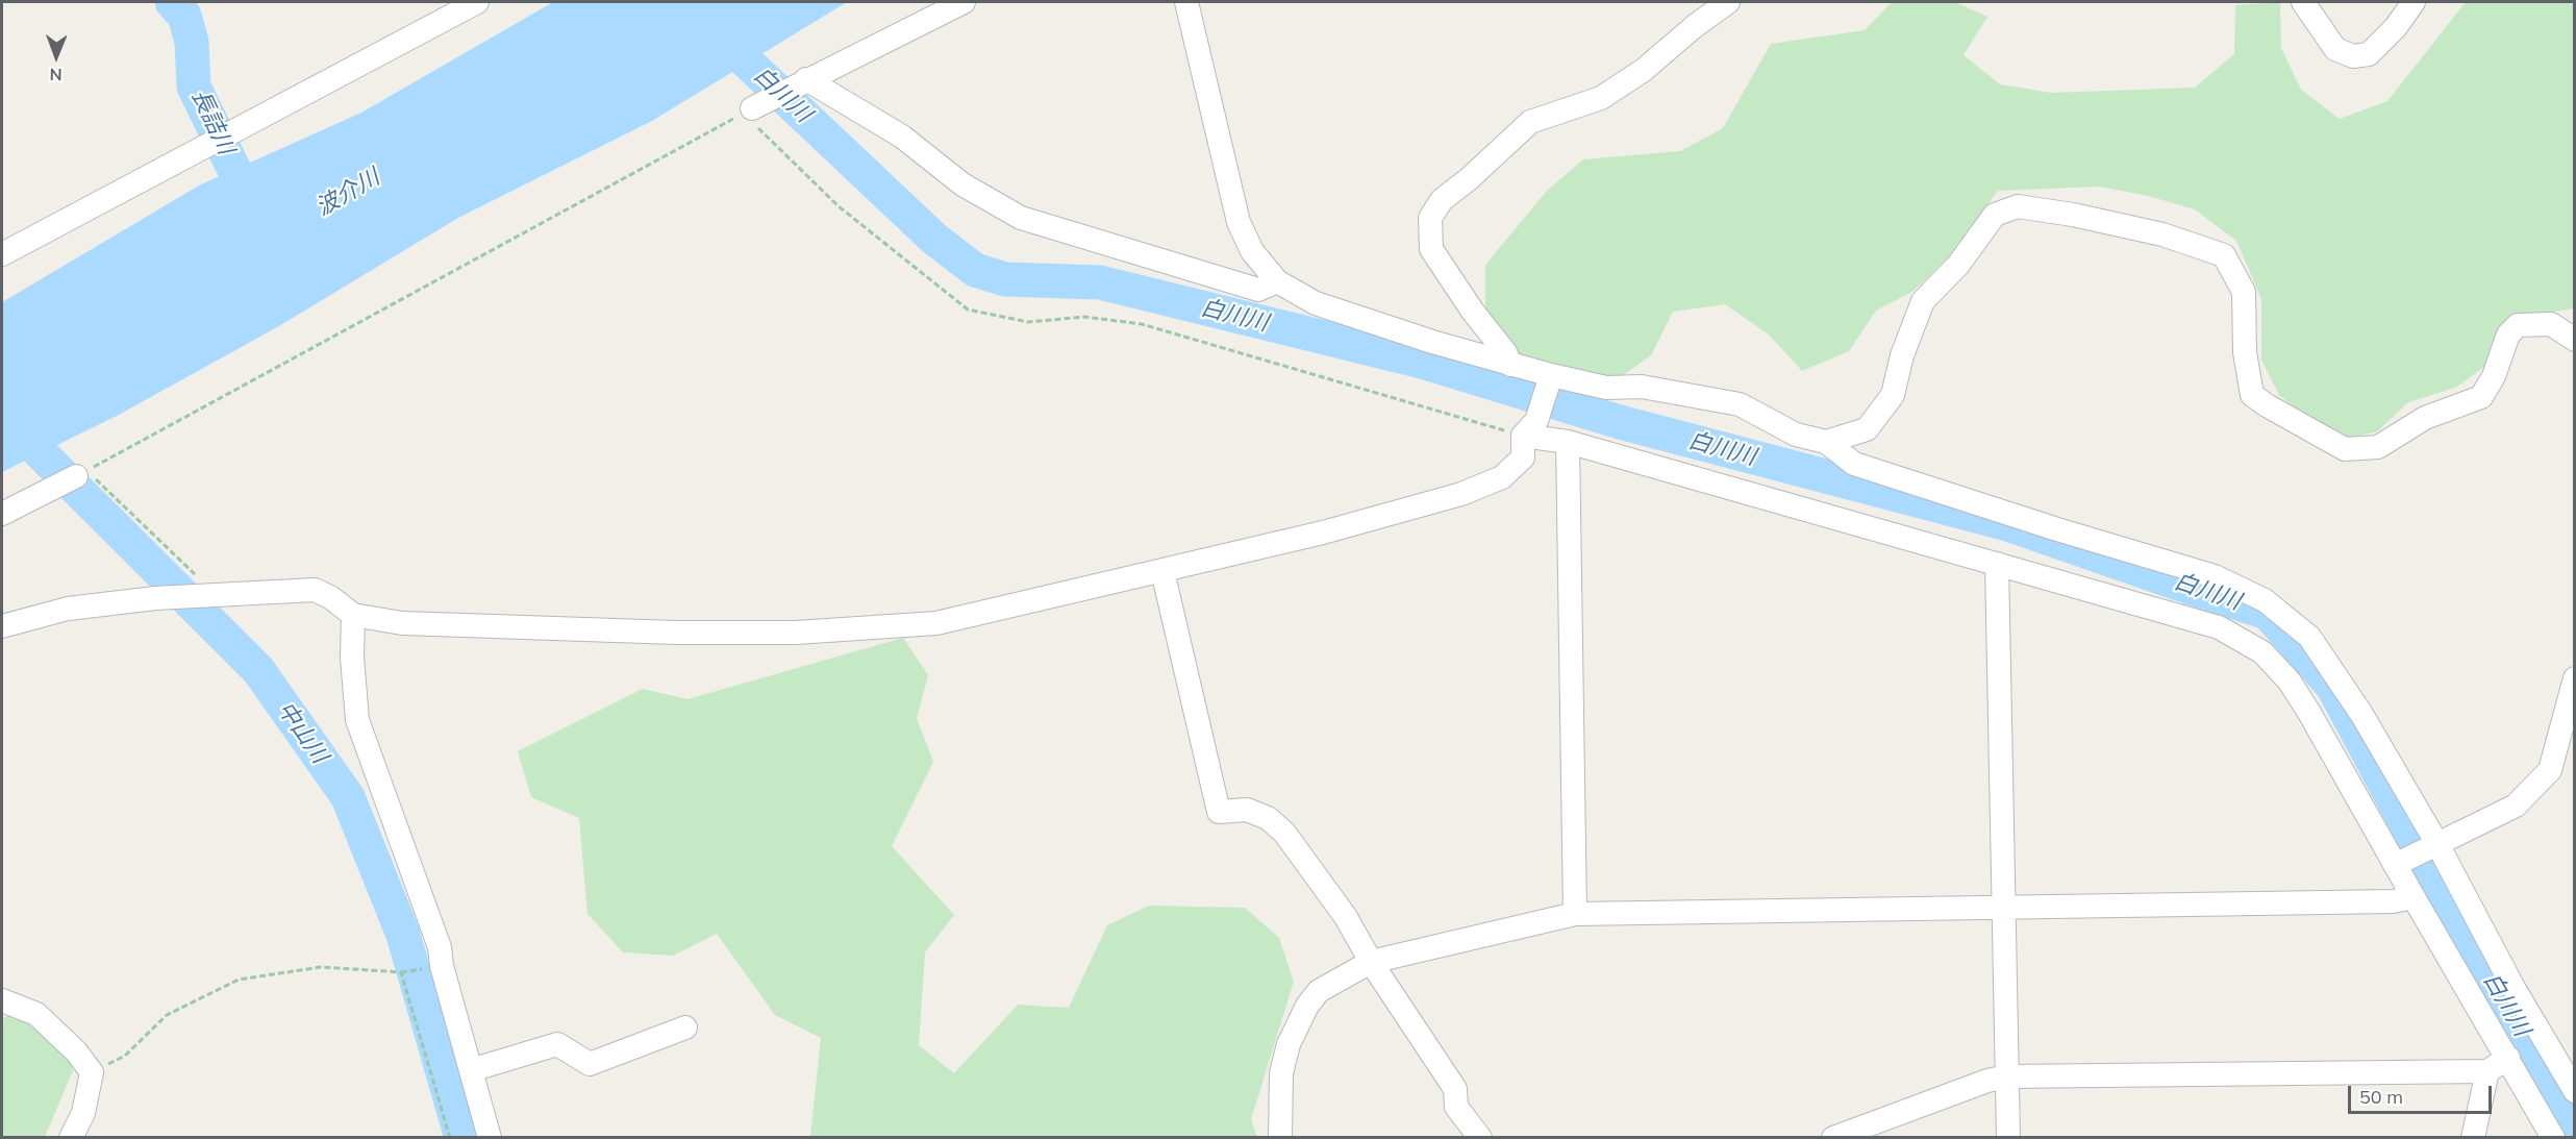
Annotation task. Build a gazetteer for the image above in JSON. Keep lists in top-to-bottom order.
{
  "water": [
    "白川川",
    "長詰川",
    "波介川",
    "中山川"
  ],
  "scale_bar": "50 m",
  "north": "bottom"
}
